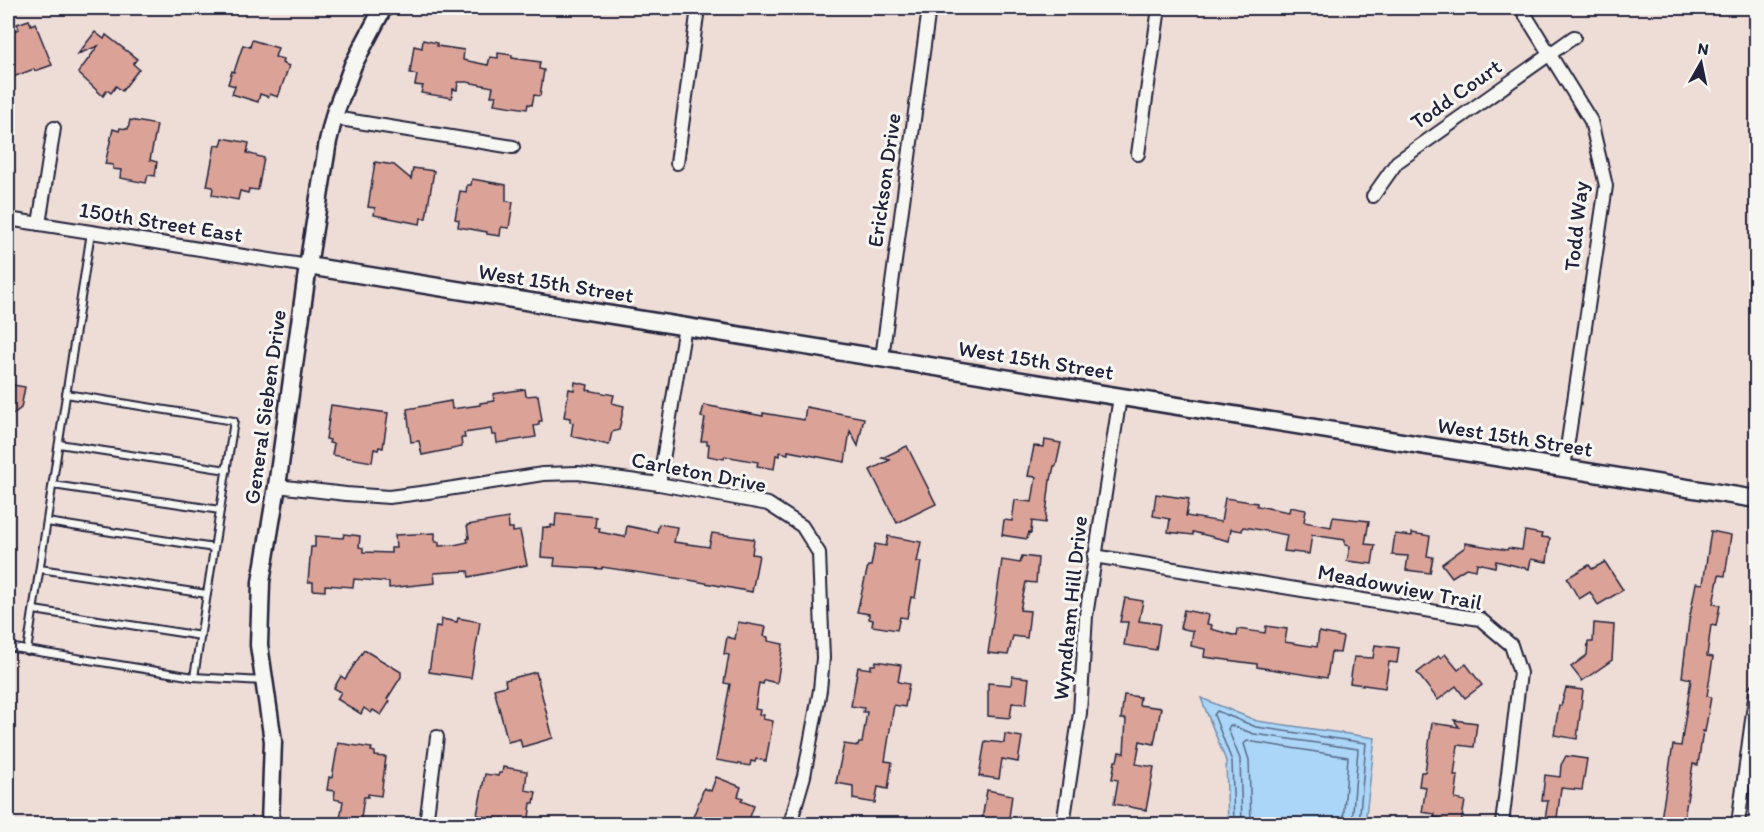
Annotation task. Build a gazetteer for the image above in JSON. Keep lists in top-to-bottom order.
{
  "streets": {
    "street": [
      "Todd Court",
      "Erickson Drive",
      "150th Street East",
      "Todd Way",
      "West 15th Street",
      "General Sieben Drive",
      "Carleton Drive",
      "Meadowview Trail",
      "Wyndham Hill Drive"
    ]
  },
  "crossings": [
    ["Todd Court", "Todd Way"],
    ["Erickson Drive", "West 15th Street"],
    ["150th Street East", "West 15th Street"],
    ["150th Street East", "General Sieben Drive"],
    ["Todd Way", "West 15th Street"],
    ["West 15th Street", "General Sieben Drive"],
    ["West 15th Street", "Wyndham Hill Drive"],
    ["General Sieben Drive", "Carleton Drive"],
    ["Meadowview Trail", "Wyndham Hill Drive"]
  ],
  "north": "top"
}
